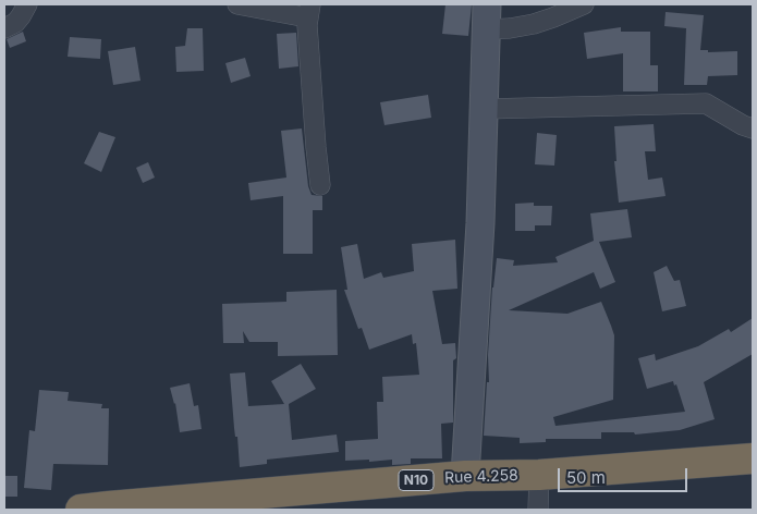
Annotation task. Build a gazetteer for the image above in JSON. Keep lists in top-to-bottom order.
{
  "streets": {
    "highway": ["Rue 4.258", "N10"]
  },
  "scale_bar": "50 m"
}
